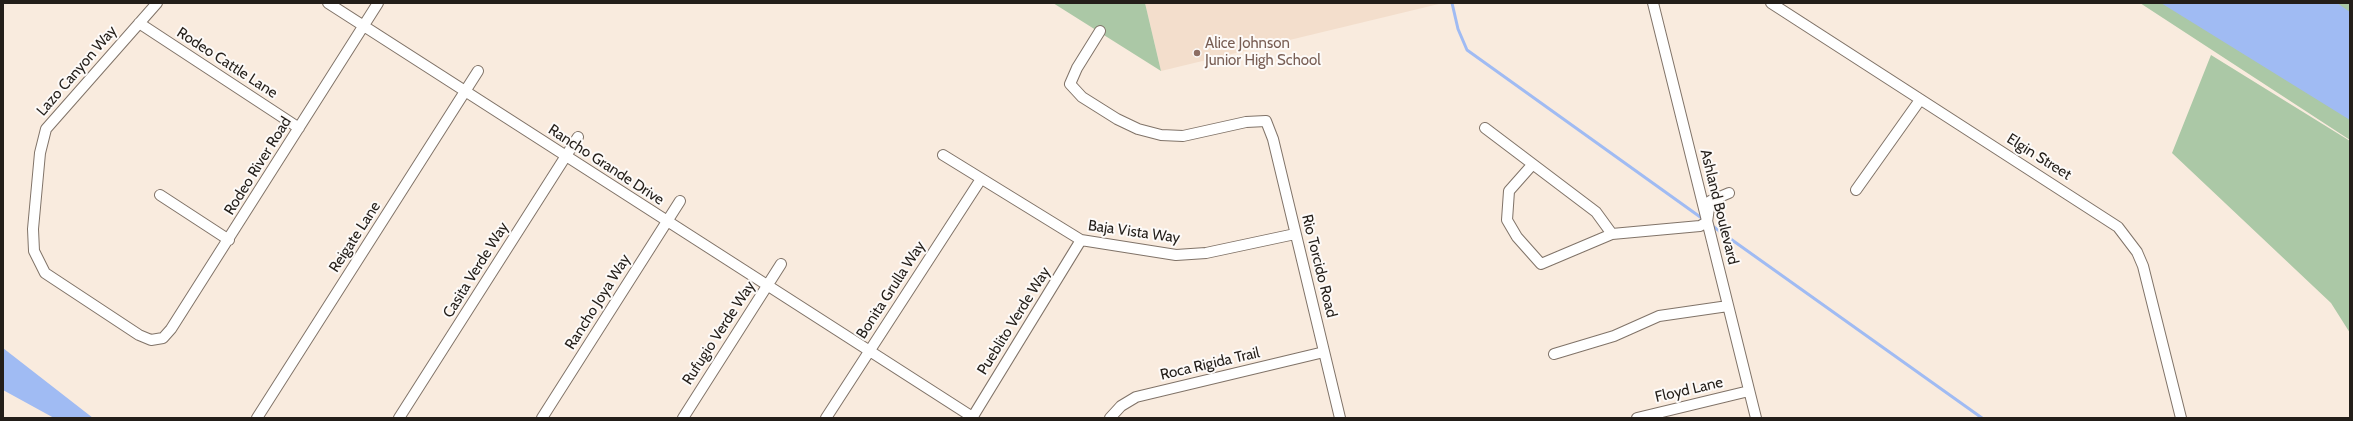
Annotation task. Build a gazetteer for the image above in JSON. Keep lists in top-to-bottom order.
{
  "streets": {
    "street": [
      "Rodeo Cattle Lane",
      "Lazo Canyon Way",
      "Elgin Street",
      "Rancho Grande Drive",
      "Rodeo River Road",
      "Ashland Boulevard",
      "Baja Vista Way",
      "Reigate Lane",
      "Rio Torcido Road",
      "Casita Verde Way",
      "Bonita Grulla Way",
      "Rancho Joya Way",
      "Pueblito Verde Way",
      "Rufugio Verde Way",
      "Roca Rigida Trail",
      "Floyd Lane"
    ]
  },
  "crossings": [
    ["Rodeo Cattle Lane", "Lazo Canyon Way"],
    ["Rodeo Cattle Lane", "Rodeo River Road"],
    ["Lazo Canyon Way", "Rodeo River Road"],
    ["Rancho Grande Drive", "Rodeo River Road"],
    ["Rancho Grande Drive", "Reigate Lane"],
    ["Rancho Grande Drive", "Casita Verde Way"],
    ["Rancho Grande Drive", "Bonita Grulla Way"],
    ["Rancho Grande Drive", "Rancho Joya Way"],
    ["Rancho Grande Drive", "Pueblito Verde Way"],
    ["Rancho Grande Drive", "Rufugio Verde Way"],
    ["Ashland Boulevard", "Floyd Lane"],
    ["Baja Vista Way", "Rio Torcido Road"],
    ["Baja Vista Way", "Bonita Grulla Way"],
    ["Baja Vista Way", "Pueblito Verde Way"],
    ["Rio Torcido Road", "Roca Rigida Trail"]
  ],
  "places": ["Alice Johnson Junior High School"]
}
